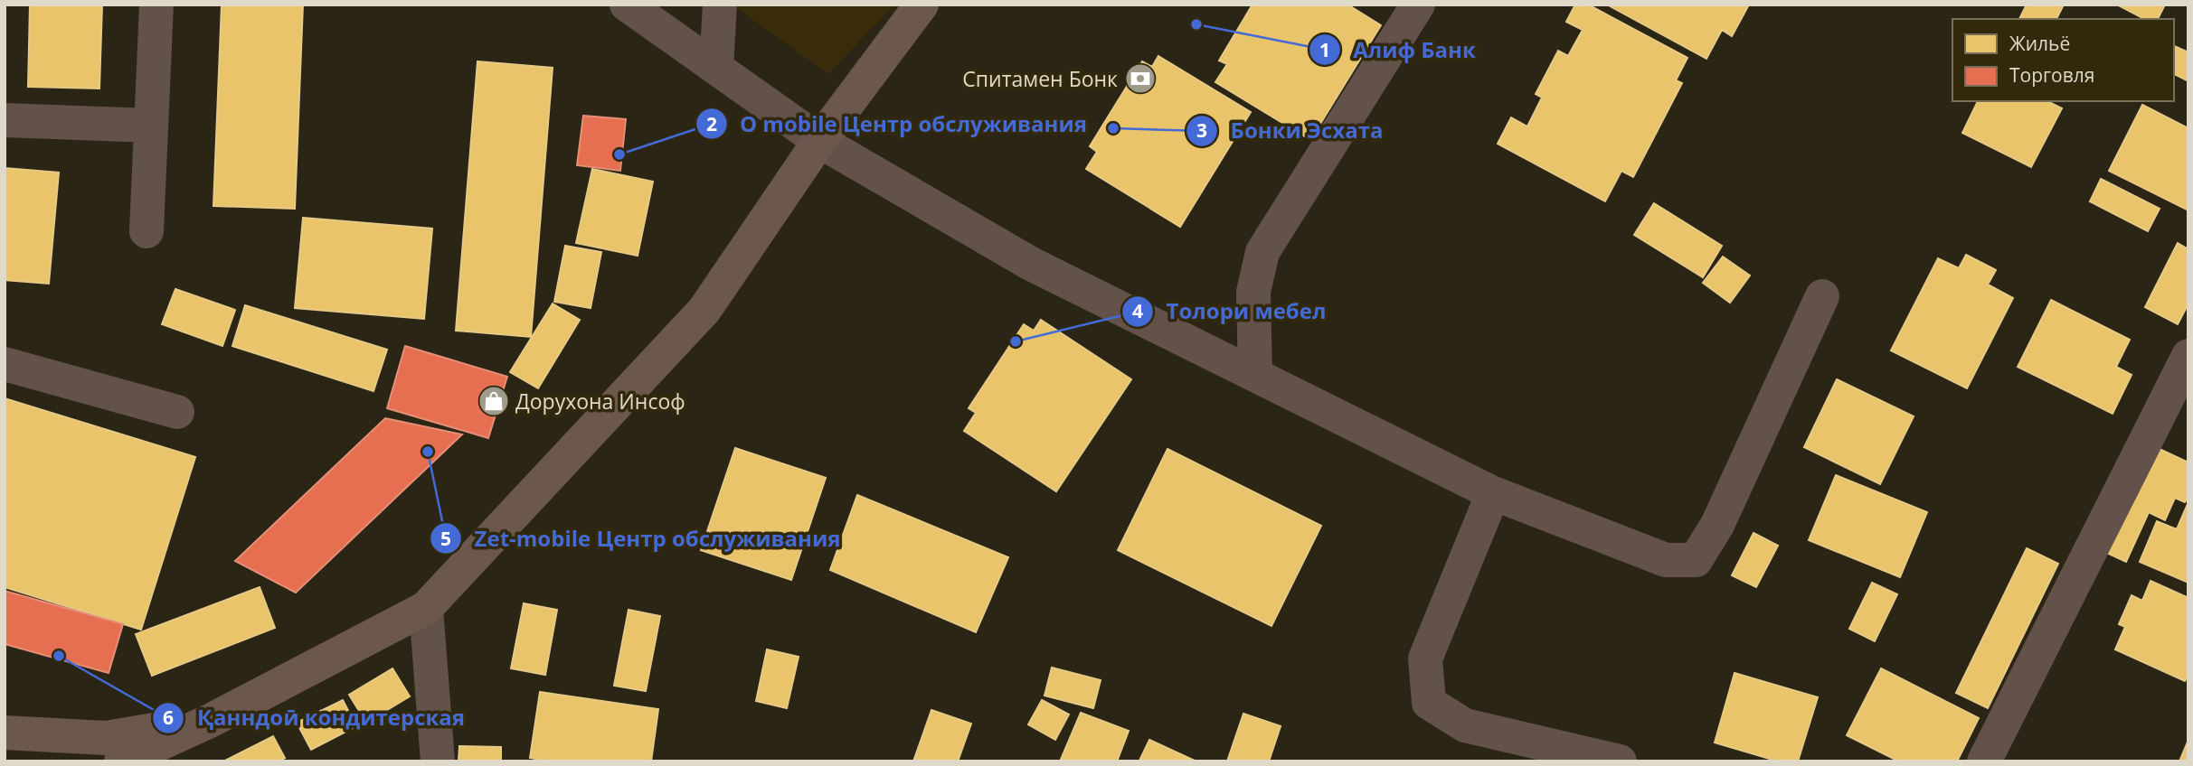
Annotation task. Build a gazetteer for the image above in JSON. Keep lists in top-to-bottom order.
{
  "places": {
    "other": [
      "Алиф Банк",
      "Бонки Эсхата",
      "O mobile Центр обслуживания",
      "Толори мебел",
      "Zet-mobile Центр обслуживания",
      "Қанндоӣ кондитерская"
    ],
    "bank": ["Спитамен Бонк"],
    "shop": ["Дорухона Инсоф"]
  },
  "legend": ["Жильё", "Торговля"]
}
